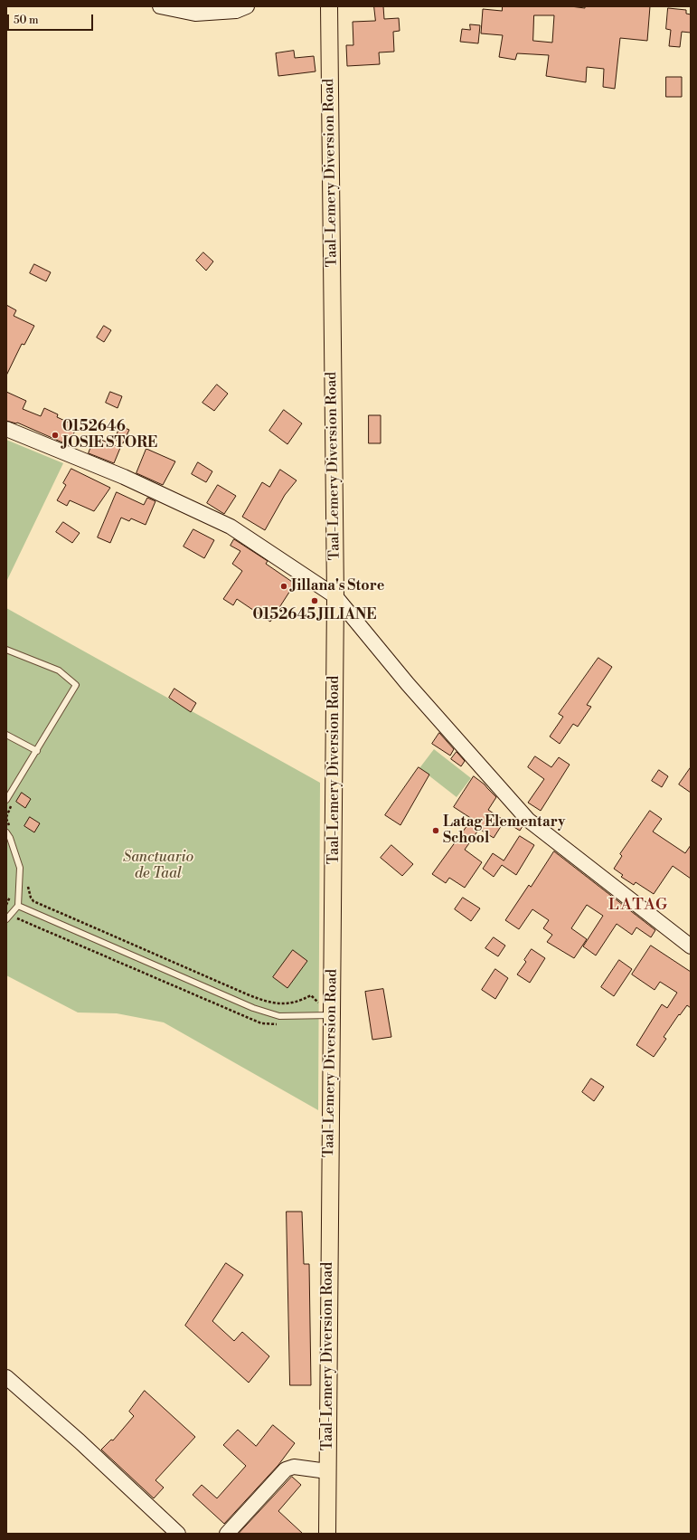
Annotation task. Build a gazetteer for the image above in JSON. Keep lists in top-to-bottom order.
{
  "streets": {
    "main road": ["Taal-Lemery Diversion Road"]
  },
  "districts": ["LATAG"],
  "parks": ["Sanctuario de Taal"],
  "places": [
    "0152646 JOSIE STORE",
    "Jillana's Store",
    "0152645 JILIANE",
    "Latag Elementary School"
  ],
  "scale_bar": "50 m"
}
